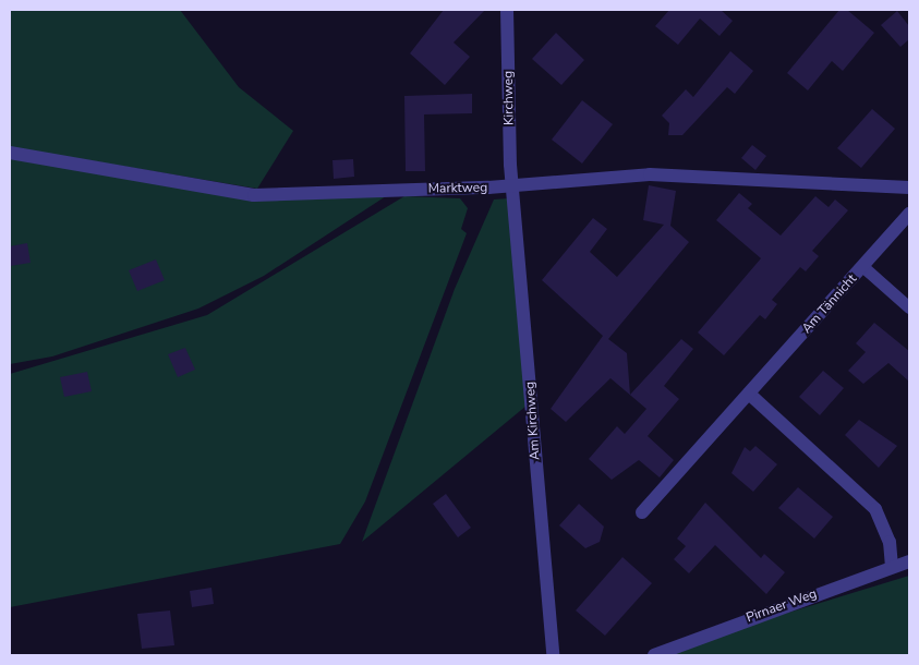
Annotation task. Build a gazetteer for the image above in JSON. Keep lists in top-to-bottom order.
{
  "streets": {
    "street": [
      "Kirchweg",
      "Marktweg",
      "Am Tännicht",
      "Am Kirchweg",
      "Pirnaer Weg"
    ]
  },
  "crossings": [
    ["Kirchweg", "Marktweg"],
    ["Kirchweg", "Am Kirchweg"],
    ["Marktweg", "Am Kirchweg"]
  ]
}
